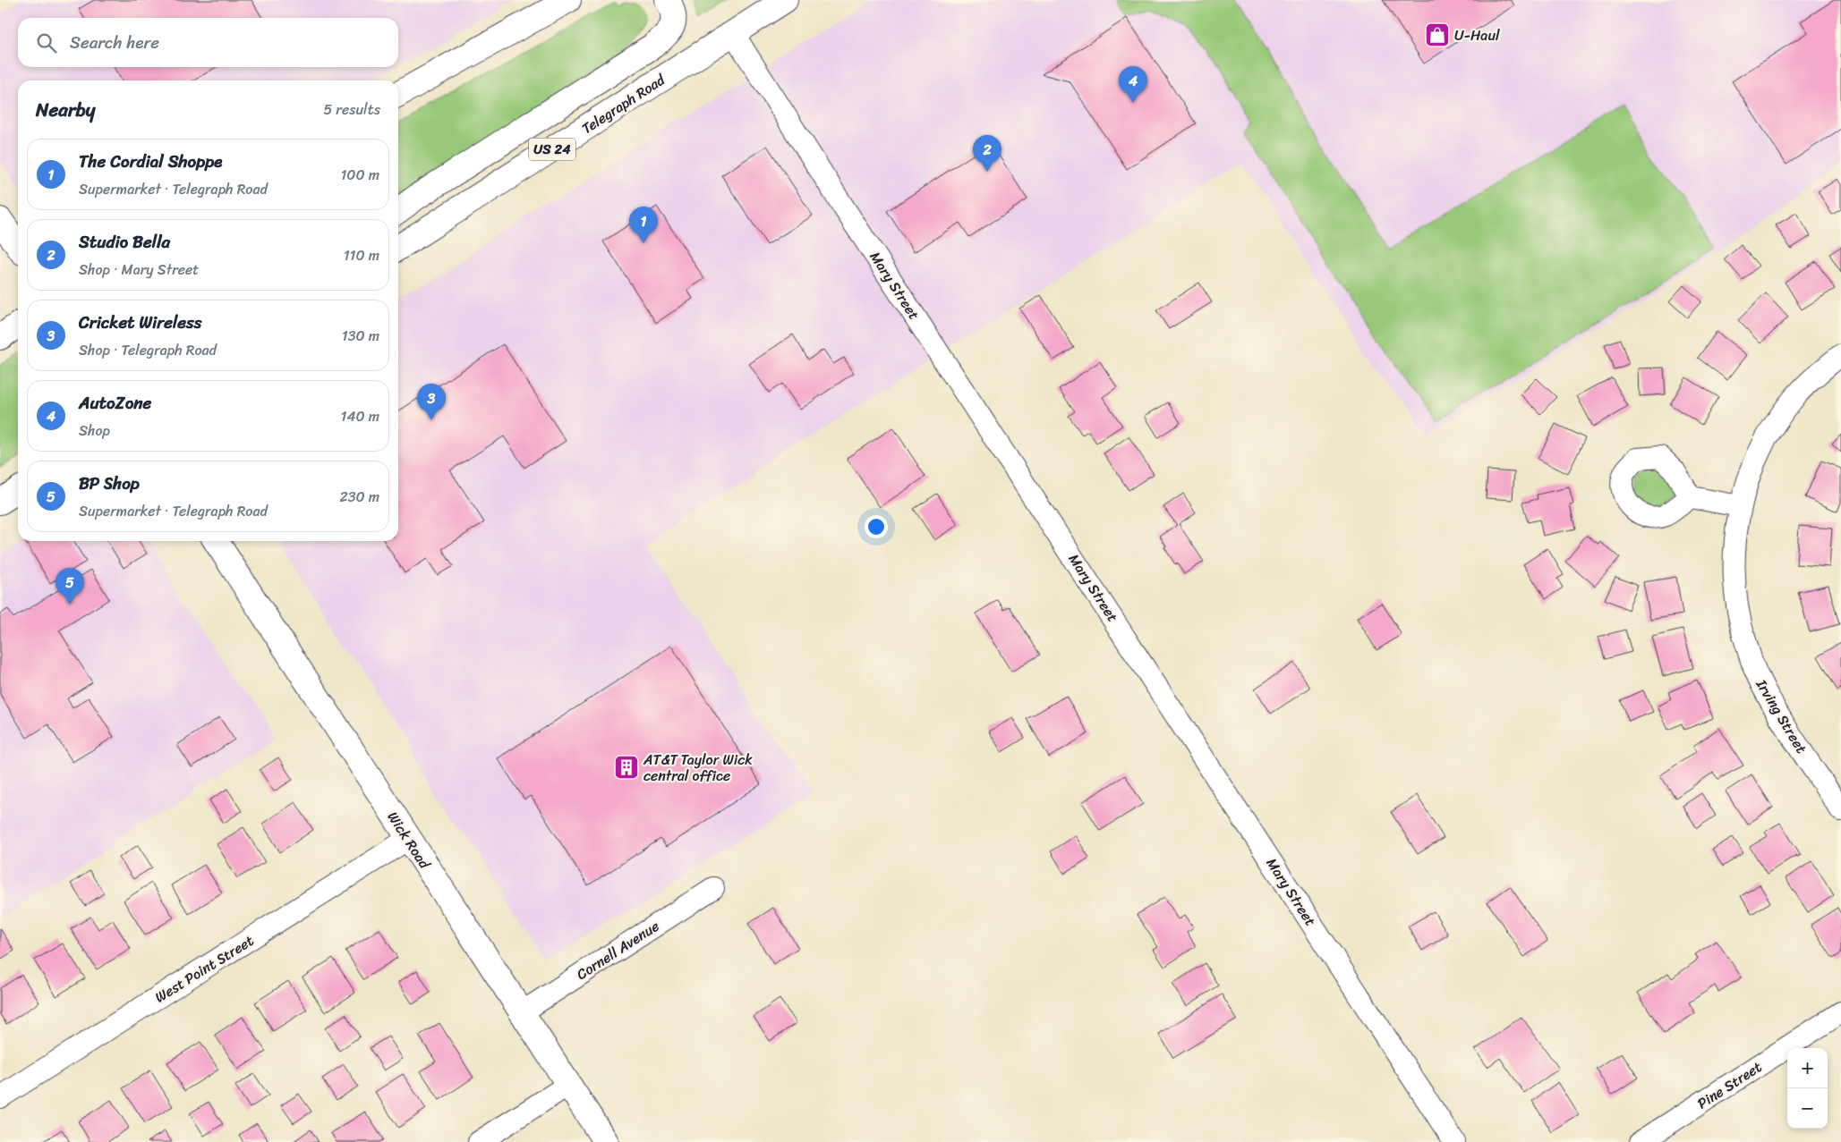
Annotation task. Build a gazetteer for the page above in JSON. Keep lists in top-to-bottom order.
{
  "streets": {
    "main road": ["Telegraph Road", "US 24", "Wick Road"],
    "street": [
      "Mary Street",
      "Irving Street",
      "Cornell Avenue",
      "West Point Street",
      "Pine Street"
    ]
  },
  "crossings": [
    ["Telegraph Road", "Mary Street"],
    ["Wick Road", "Cornell Avenue"],
    ["Wick Road", "West Point Street"]
  ],
  "places": {
    "shop": ["U-Haul"],
    "building": ["AT&T Taylor Wick central office"]
  },
  "page": {
    "search": "Search here",
    "pins": [
      "4",
      "2",
      "1",
      "3",
      "5"
    ],
    "heading": ["Nearby", "5 results"],
    "list": [
      {
        "mark": "1",
        "name": "The Cordial Shoppe",
        "note": "Supermarket · Telegraph Road",
        "value": "100 m"
      },
      {
        "mark": "2",
        "name": "Studio Bella",
        "note": "Shop · Mary Street",
        "value": "110 m"
      },
      {
        "mark": "3",
        "name": "Cricket Wireless",
        "note": "Shop · Telegraph Road",
        "value": "130 m"
      },
      {
        "mark": "4",
        "name": "AutoZone",
        "note": "Shop",
        "value": "140 m"
      },
      {
        "mark": "5",
        "name": "BP Shop",
        "note": "Supermarket · Telegraph Road",
        "value": "230 m"
      }
    ],
    "map_buttons": ["+", "−"]
  }
}
